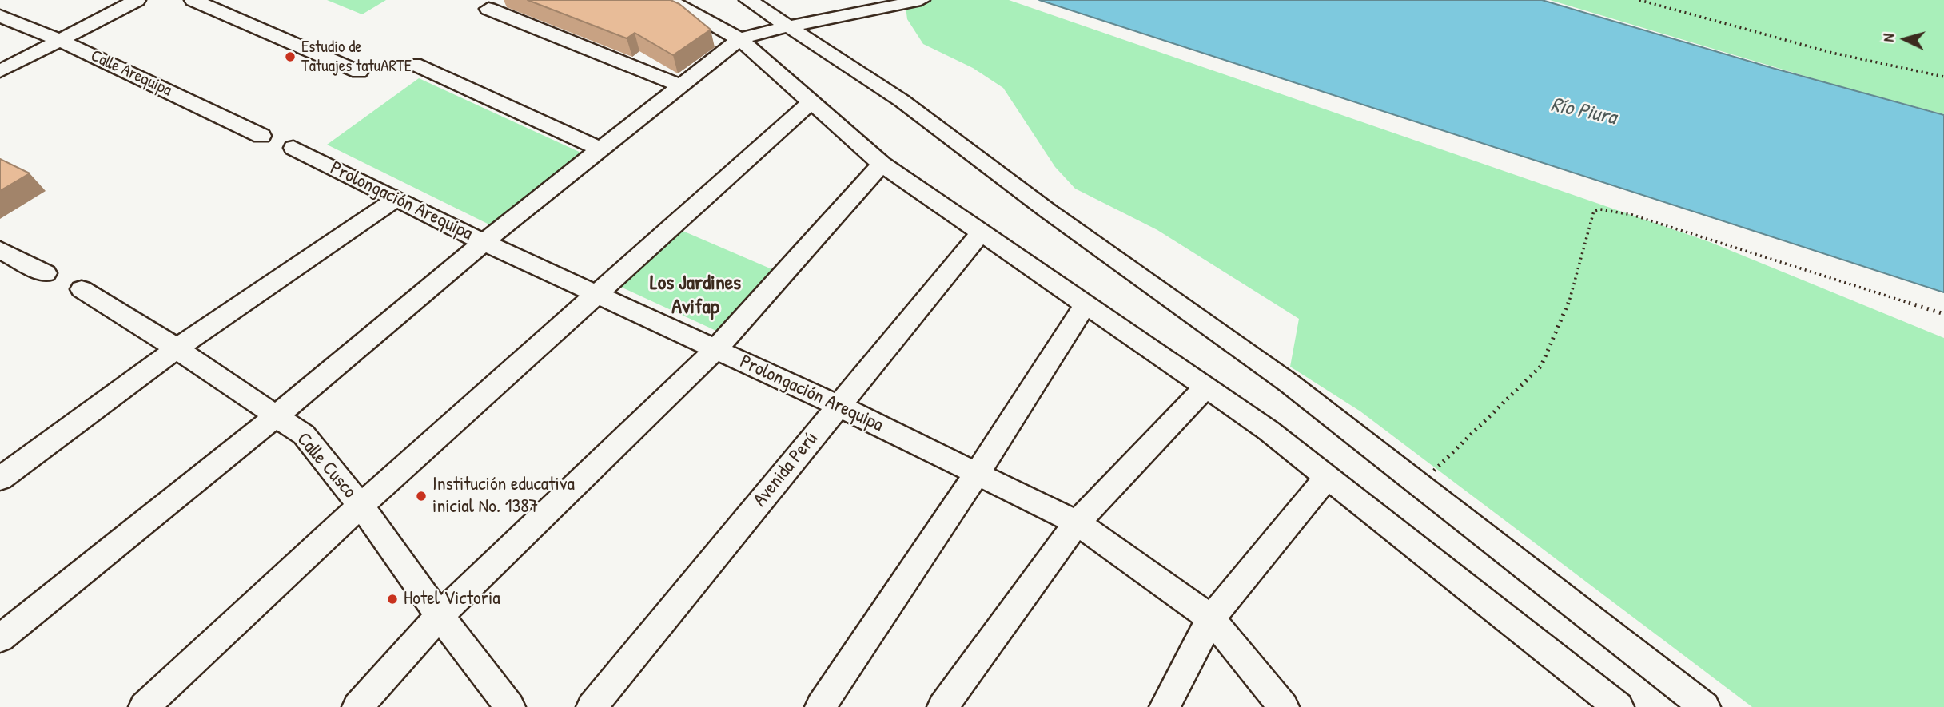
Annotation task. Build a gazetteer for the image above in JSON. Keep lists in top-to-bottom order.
{
  "streets": {
    "street": [
      "Calle Arequipa",
      "Prolongación Arequipa",
      "Calle Cusco",
      "Avenida Perú"
    ]
  },
  "crossings": [
    ["Prolongación Arequipa", "Avenida Perú"]
  ],
  "districts": ["Los Jardines Avifap"],
  "water": ["Río Piura"],
  "places": ["Estudio de Tatuajes tatuARTE", "Institución educativa inicial No. 1387", "Hotel Victoria"],
  "north": "left"
}
